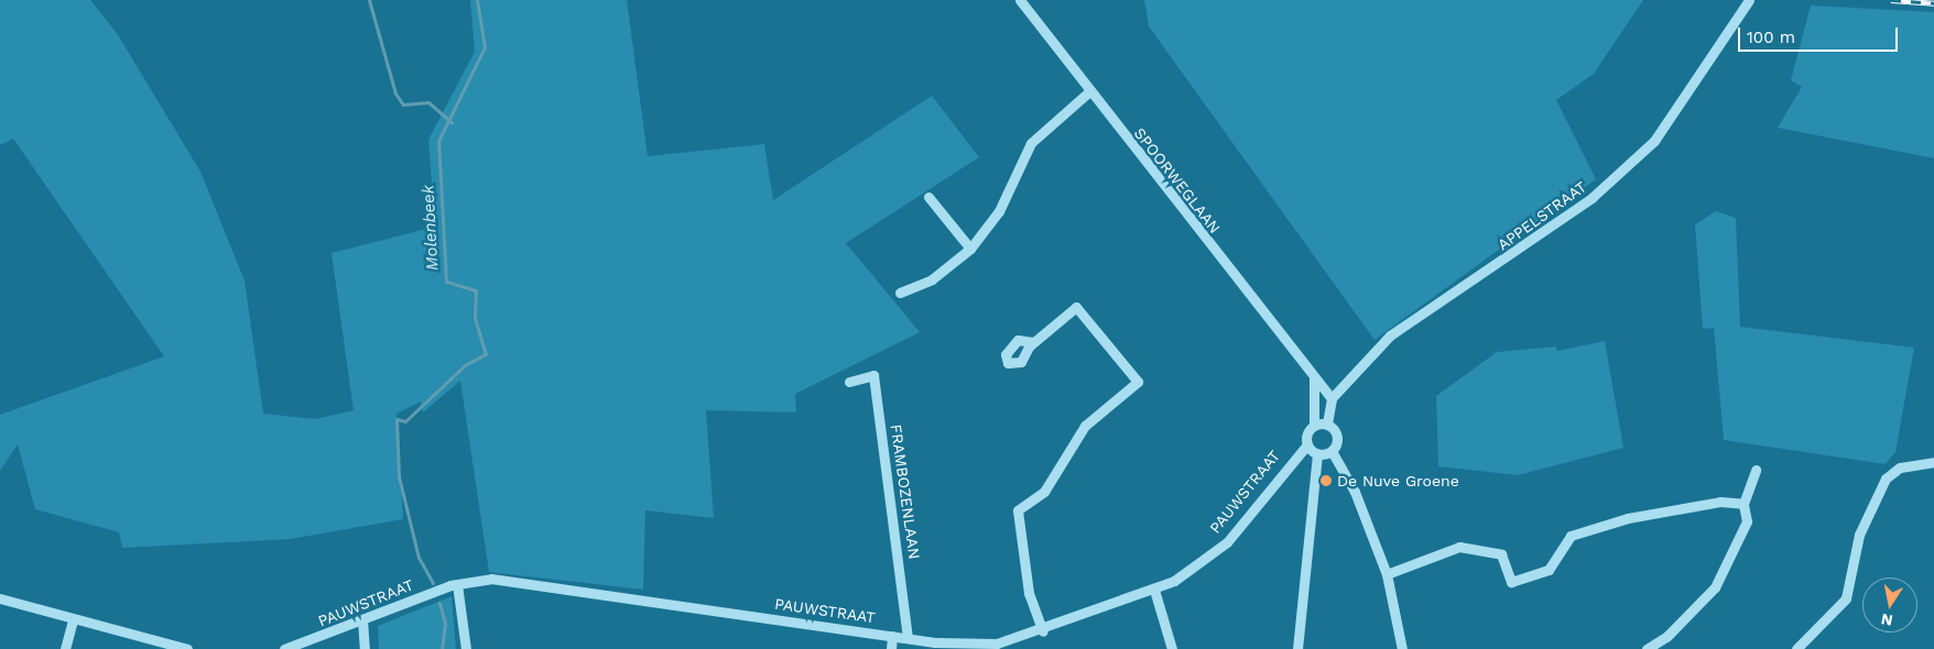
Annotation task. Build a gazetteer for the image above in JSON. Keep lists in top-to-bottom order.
{
  "streets": {
    "street": [
      "SPOORWEGLAAN",
      "APPELSTRAAT",
      "FRAMBOZENLAAN",
      "PAUWSTRAAT"
    ]
  },
  "crossings": [
    ["SPOORWEGLAAN", "APPELSTRAAT"],
    ["FRAMBOZENLAAN", "PAUWSTRAAT"]
  ],
  "water": ["Molenbeek"],
  "places": ["De Nuve Groene"],
  "scale_bar": "100 m",
  "north": "bottom"
}
